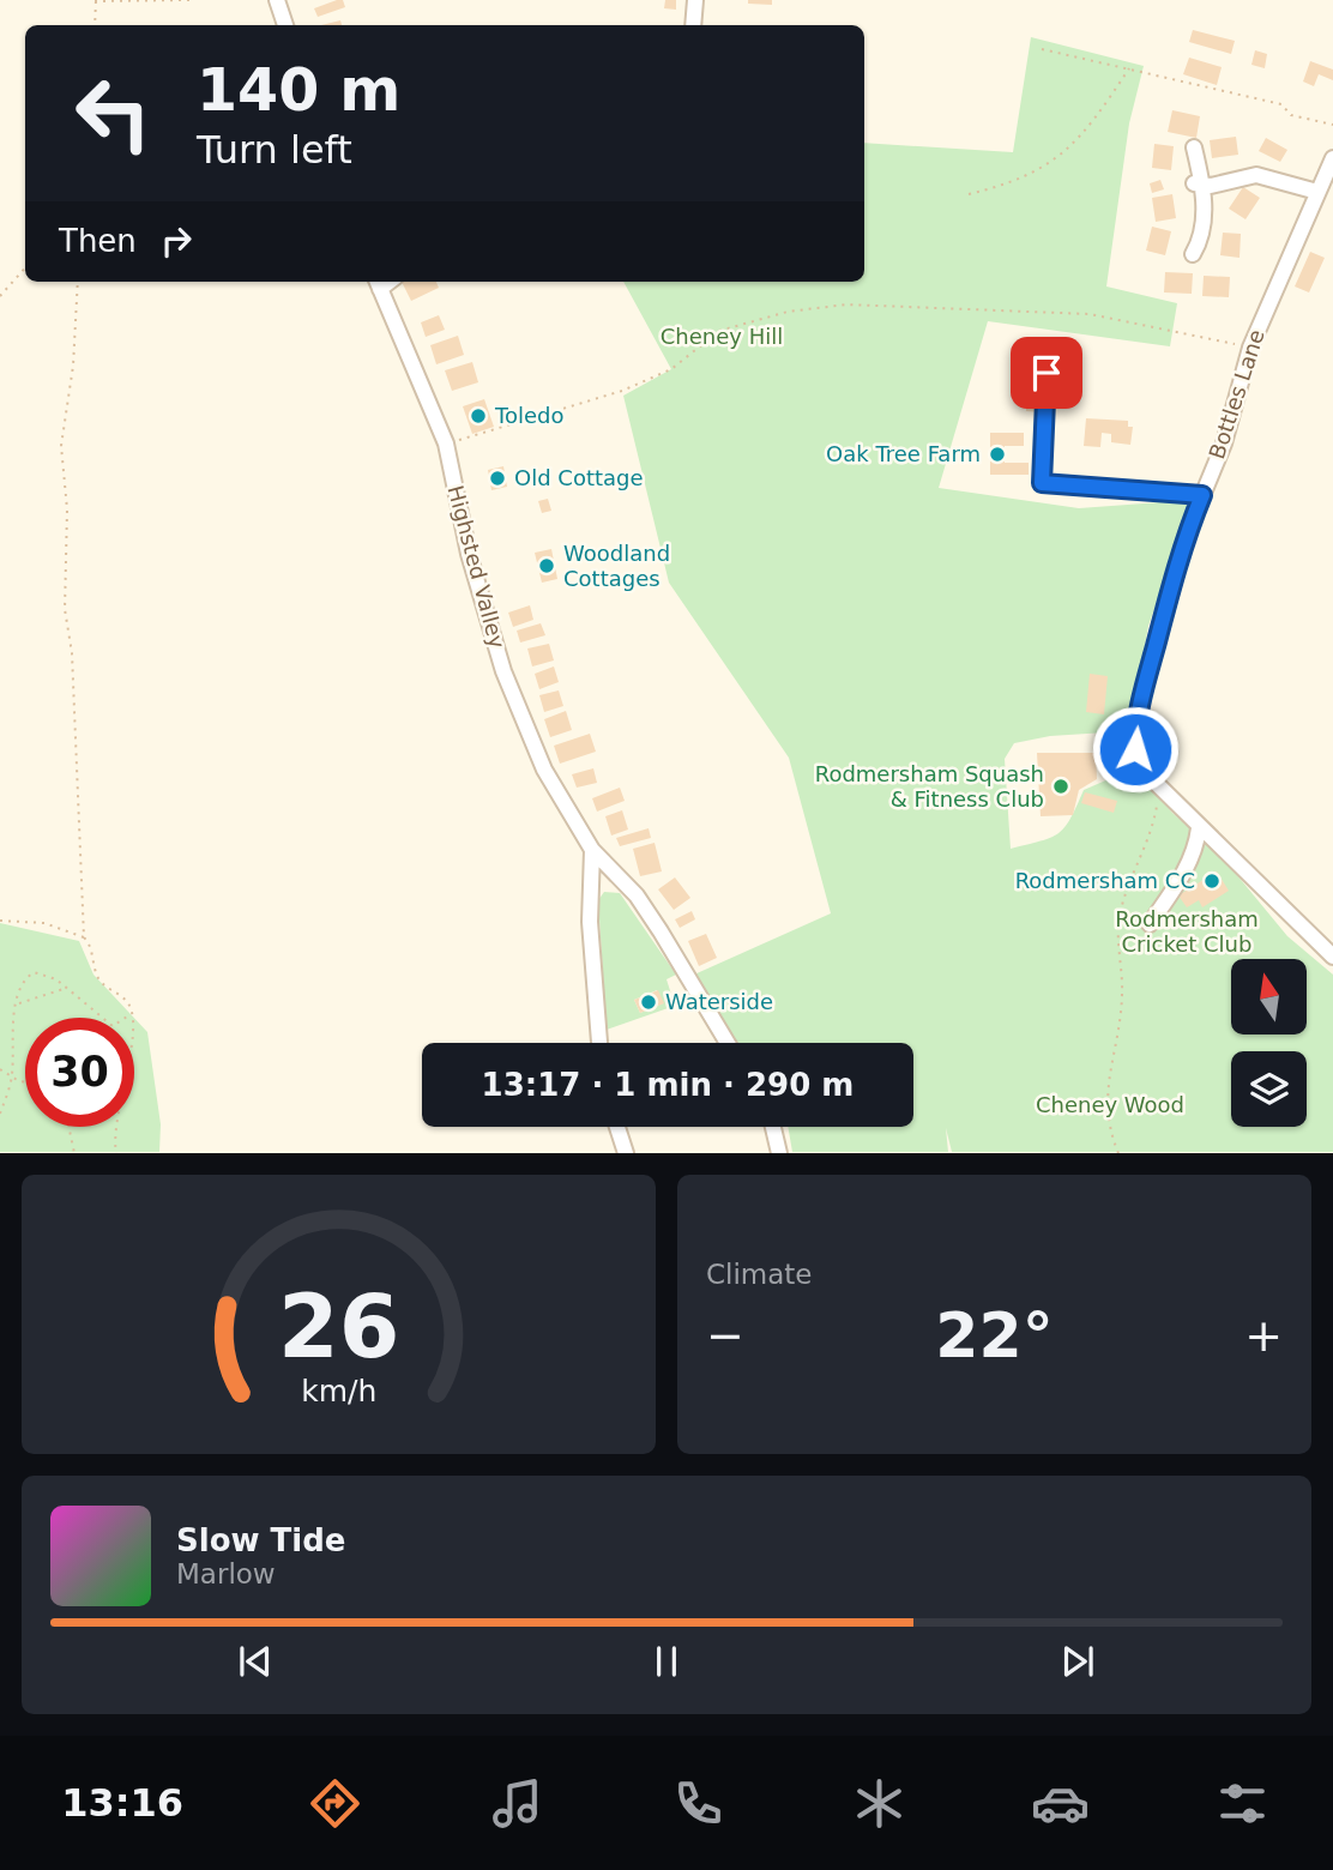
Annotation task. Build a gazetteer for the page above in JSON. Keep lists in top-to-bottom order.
{
  "streets": {
    "street": ["Bottles Lane", "Highsted Valley"]
  },
  "parks": ["Cheney Hill", "Rodmersham Cricket Club", "Cheney Wood"],
  "places": [
    "Toledo",
    "Oak Tree Farm",
    "Old Cottage",
    "Woodland Cottages",
    "Rodmersham Squash & Fitness Club",
    "Rodmersham CC",
    "Waterside"
  ],
  "north": "top",
  "page": {
    "turn": ["140 m", "Turn left"],
    "then": "Then",
    "limit": "30",
    "trip": "13:17 · 1 min · 290 m",
    "tile": "Climate",
    "heat": ["−", "22°", "+"],
    "song": ["Slow Tide", "Marlow"],
    "tabs": "13:16",
    "gauge": ["26", "km/h"]
  }
}
